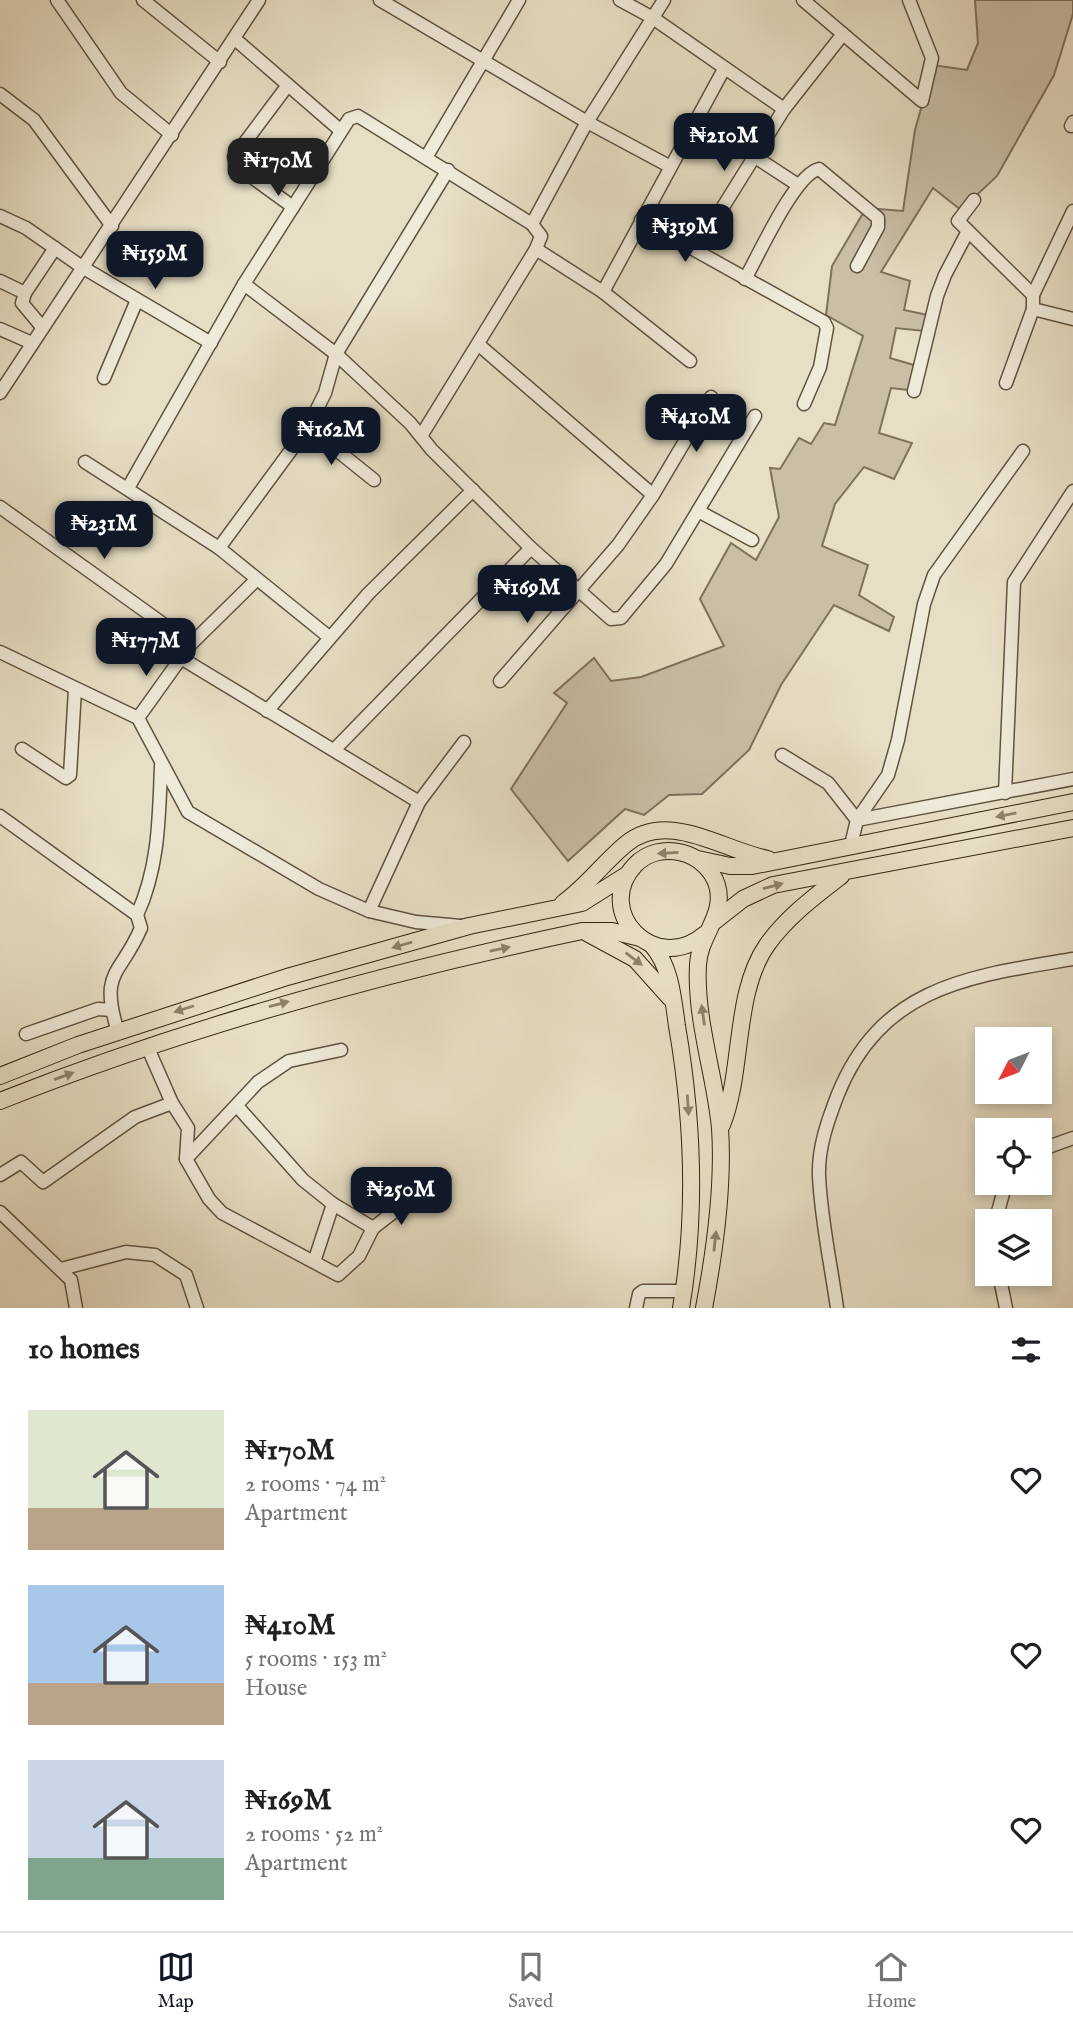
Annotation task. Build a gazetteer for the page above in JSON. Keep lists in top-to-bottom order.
{
  "north": "bottom left",
  "page": {
    "price": [
      "₦210M",
      "₦170M",
      "₦319M",
      "₦159M",
      "₦410M",
      "₦162M",
      "₦231M",
      "₦169M",
      "₦177M",
      "₦250M"
    ],
    "heading": "10 homes",
    "list": [
      {
        "name": "₦170M",
        "note": "2 rooms · 74 m² · Apartment"
      },
      {
        "name": "₦410M",
        "note": "5 rooms · 153 m² · House"
      },
      {
        "name": "₦169M",
        "note": "2 rooms · 52 m² · Apartment"
      }
    ],
    "tabs": ["Map", "Saved", "Home"]
  }
}
